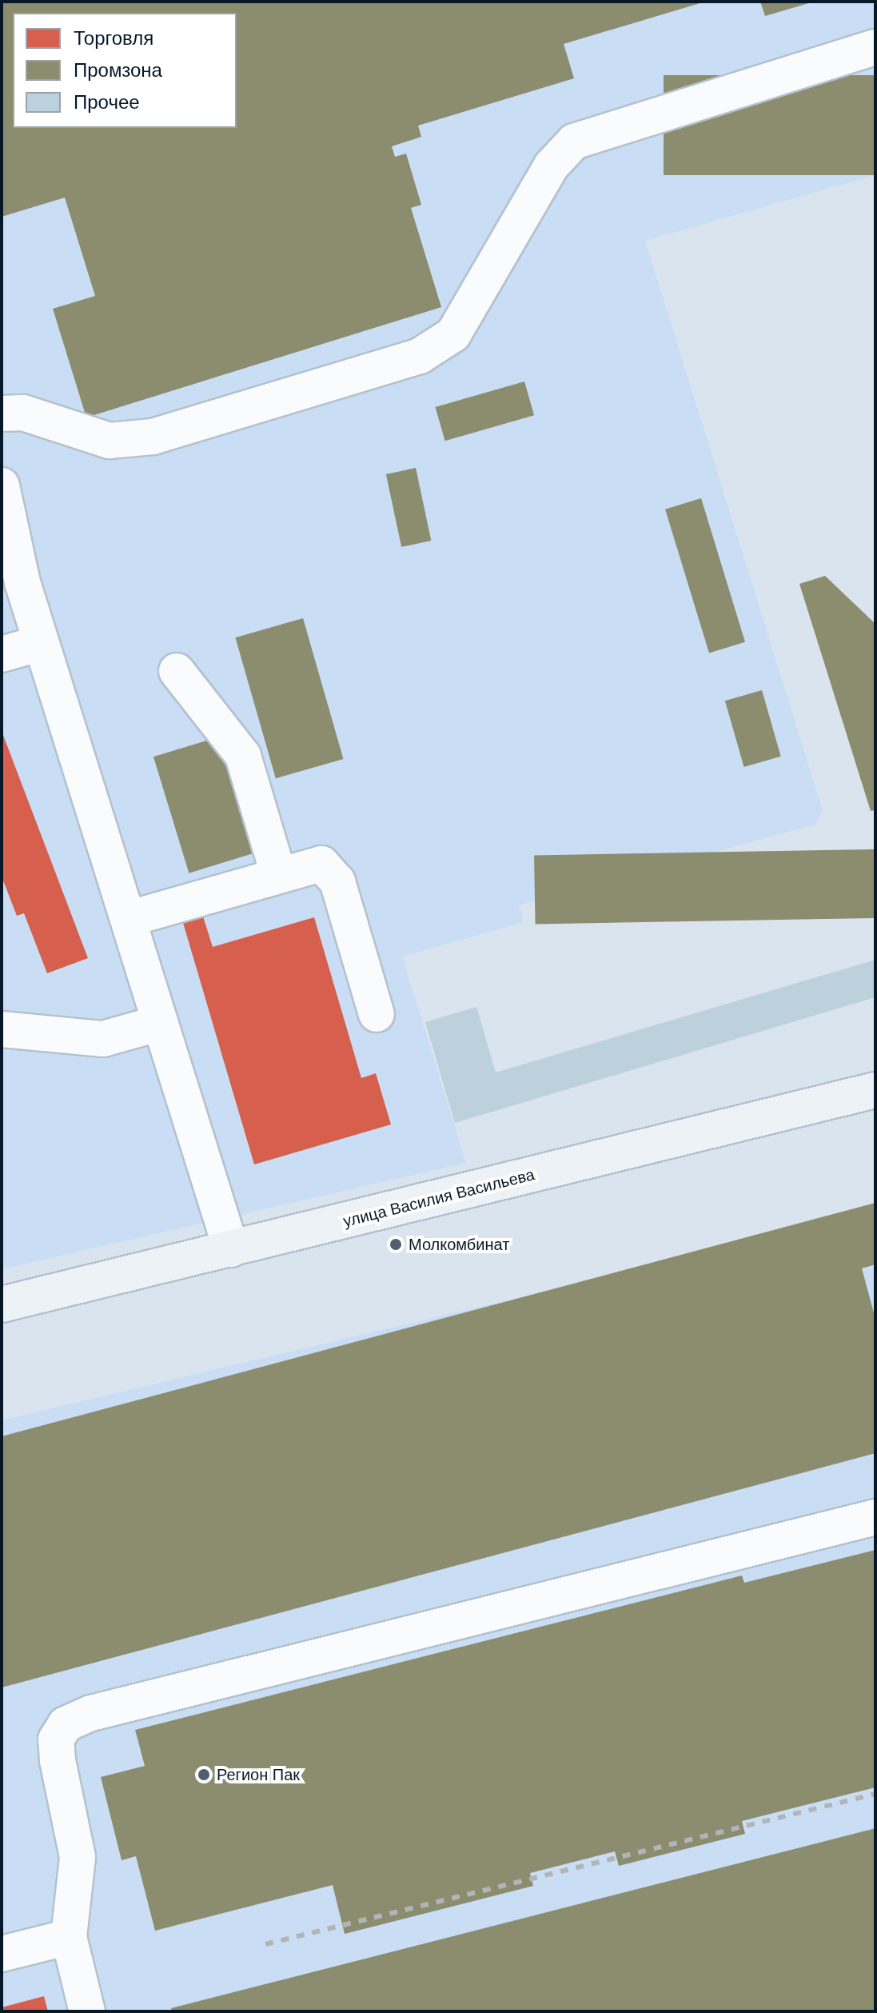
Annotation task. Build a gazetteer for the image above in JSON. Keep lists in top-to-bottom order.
{
  "streets": {
    "main road": ["улица Василия Васильева"]
  },
  "places": ["Молкомбинат", "Регион Пак"],
  "legend": ["Торговля", "Промзона", "Прочее"]
}
